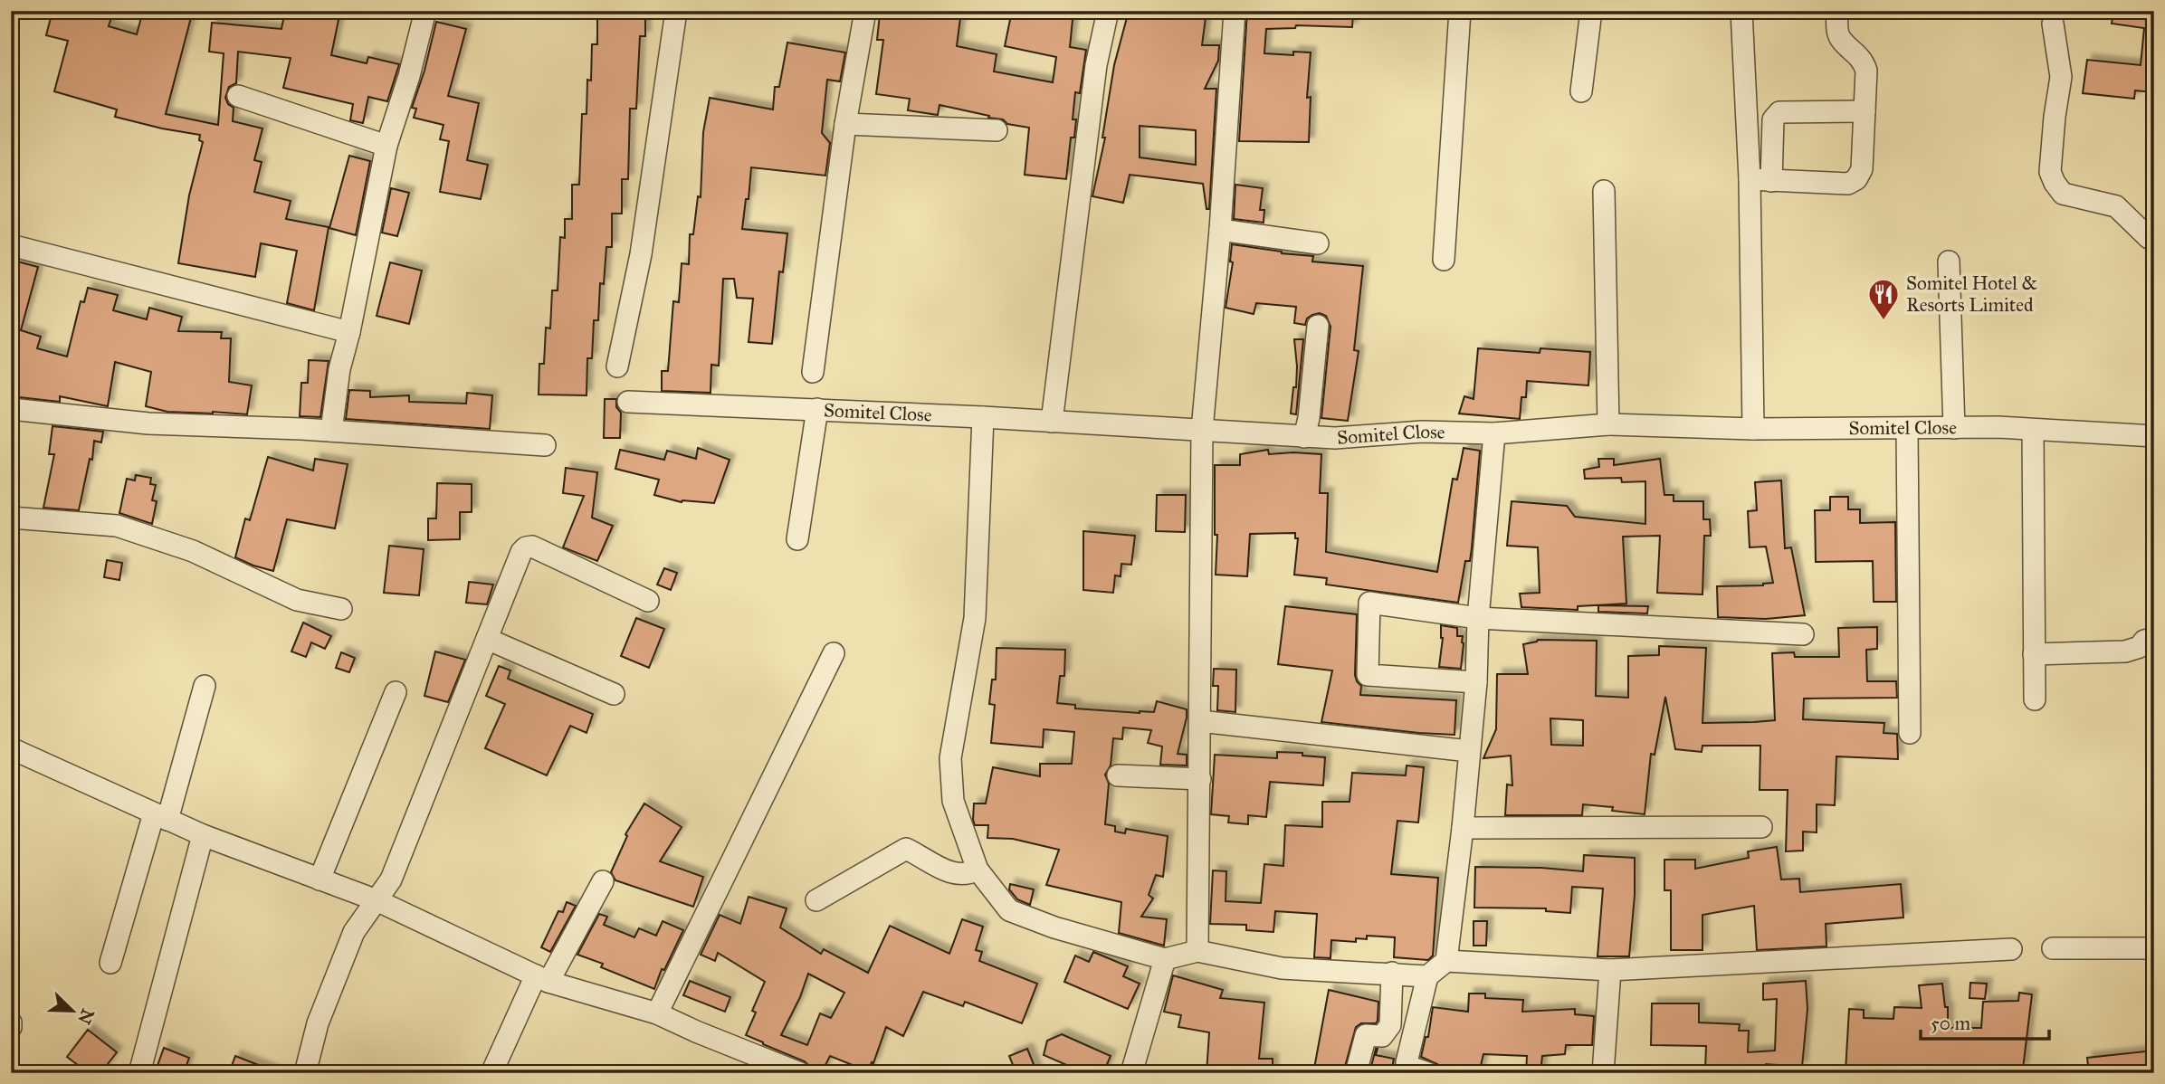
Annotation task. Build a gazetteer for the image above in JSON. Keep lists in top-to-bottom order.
{
  "streets": {
    "street": ["Somitel Close"]
  },
  "places": {
    "restaurant": ["Somitel Hotel & Resorts Limited"]
  },
  "scale_bar": "50 m",
  "north": "bottom right"
}
